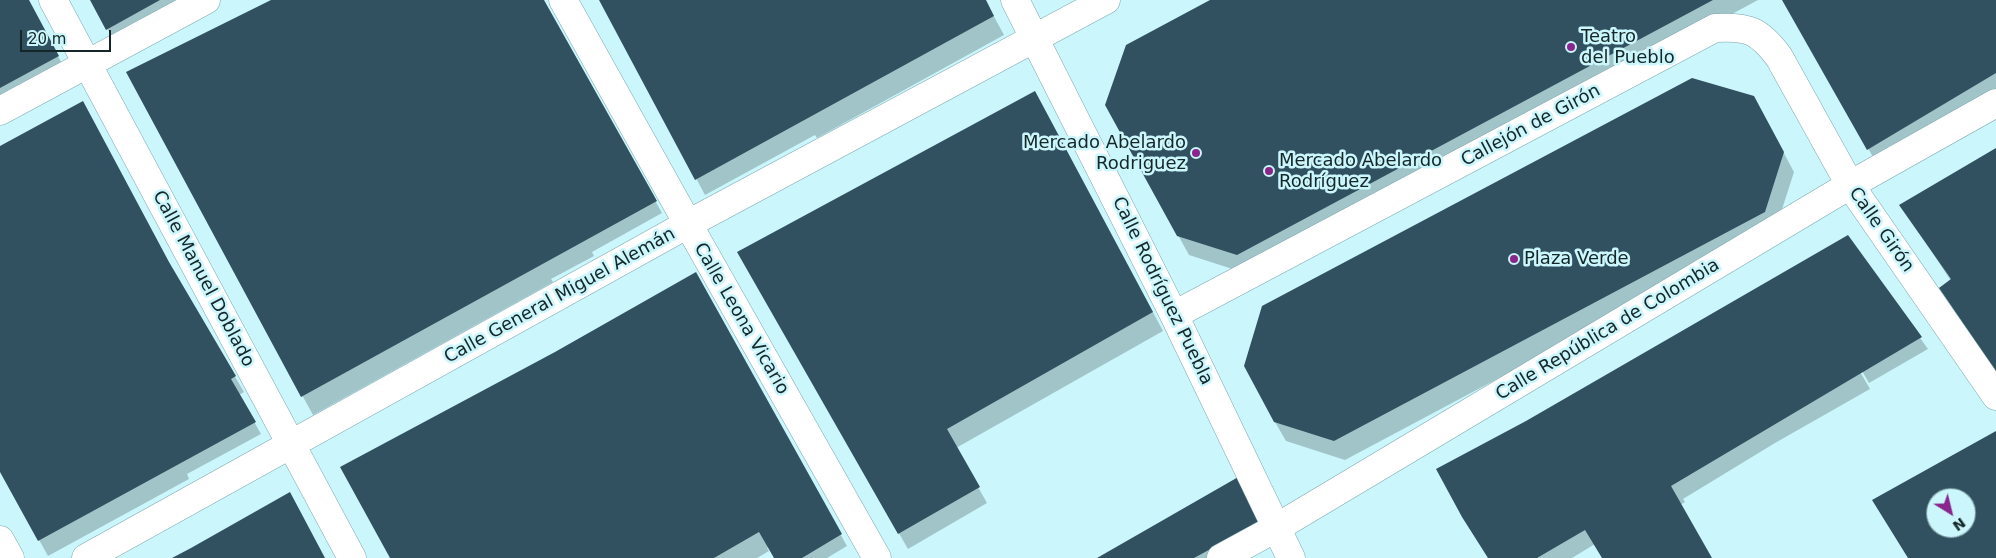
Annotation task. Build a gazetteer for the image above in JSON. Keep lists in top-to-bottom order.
{
  "streets": {
    "street": [
      "Callejón de Girón",
      "Calle Girón",
      "Calle Manuel Doblado",
      "Calle Rodríguez Puebla",
      "Calle General Miguel Alemán",
      "Calle Leona Vicario",
      "Calle República de Colombia"
    ]
  },
  "crossings": [
    ["Callejón de Girón", "Calle Girón"],
    ["Callejón de Girón", "Calle Rodríguez Puebla"],
    ["Calle Girón", "Calle República de Colombia"],
    ["Calle Manuel Doblado", "Calle General Miguel Alemán"],
    ["Calle Rodríguez Puebla", "Calle General Miguel Alemán"],
    ["Calle Rodríguez Puebla", "Calle República de Colombia"],
    ["Calle General Miguel Alemán", "Calle Leona Vicario"]
  ],
  "places": [
    "Teatro del Pueblo",
    "Mercado Abelardo Rodriguez",
    "Mercado Abelardo Rodríguez",
    "Plaza Verde"
  ],
  "scale_bar": "20 m",
  "north": "bottom right"
}
